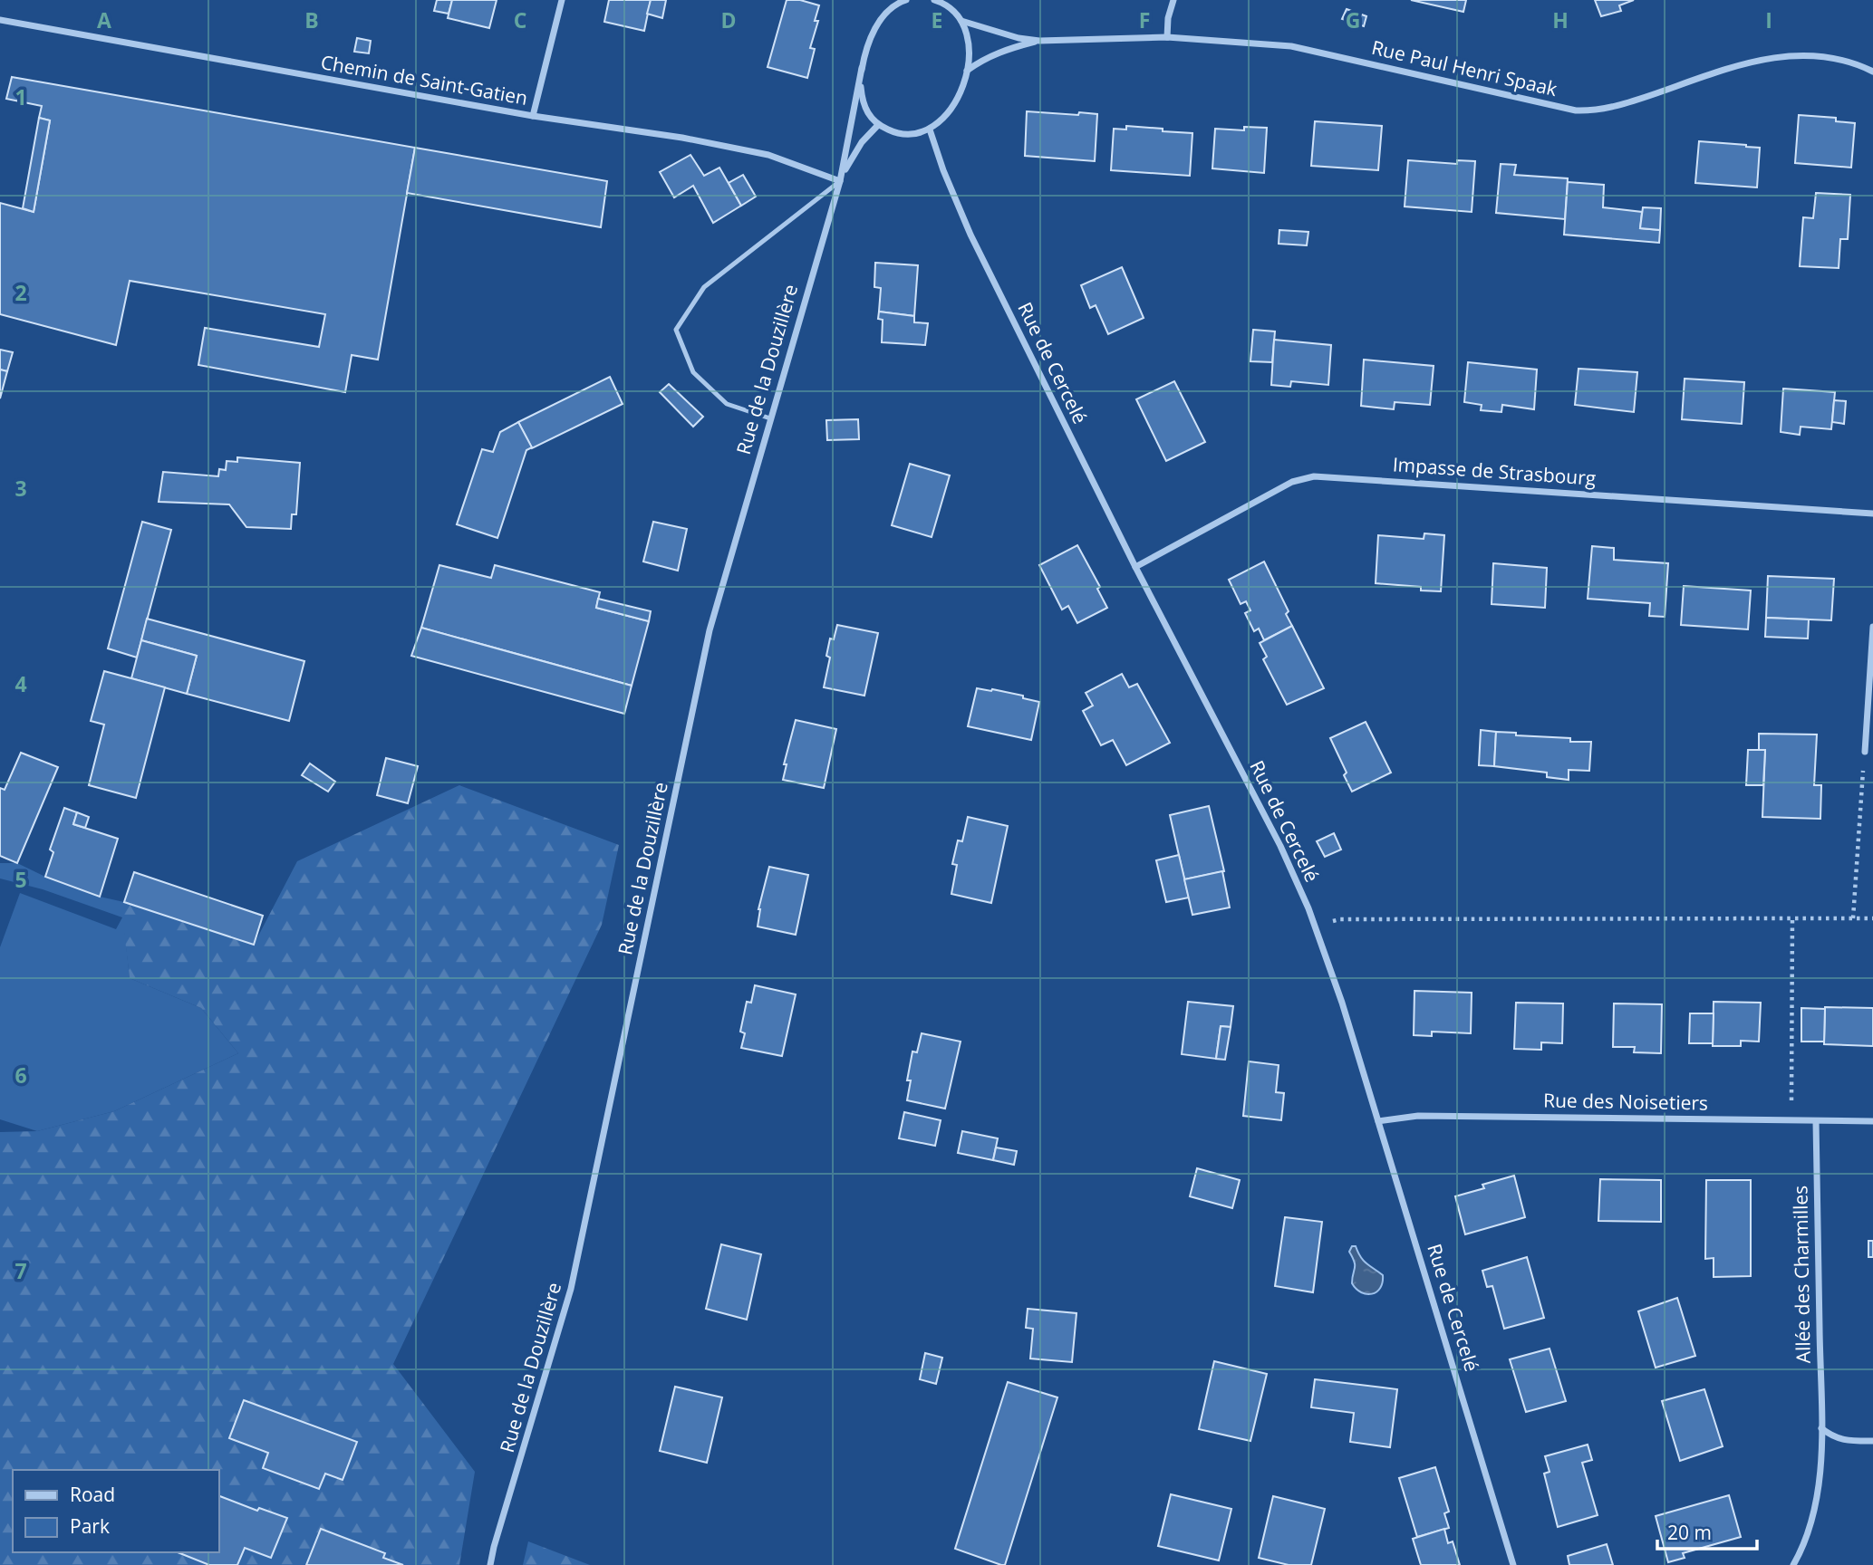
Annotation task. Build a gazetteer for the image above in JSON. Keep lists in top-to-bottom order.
{
  "streets": {
    "street": [
      "Rue Paul Henri Spaak",
      "Chemin de Saint-Gatien",
      "Rue de Cercelé",
      "Rue de la Douzillère",
      "Impasse de Strasbourg",
      "Rue des Noisetiers",
      "Allée des Charmilles"
    ]
  },
  "crossings": [
    ["Chemin de Saint-Gatien", "Rue de la Douzillère"],
    ["Rue de Cercelé", "Impasse de Strasbourg"],
    ["Rue de Cercelé", "Rue des Noisetiers"],
    ["Rue des Noisetiers", "Allée des Charmilles"]
  ],
  "legend": ["Road", "Park"],
  "scale_bar": "20 m",
  "grid": {
    "columns": [
      "A",
      "B",
      "C",
      "D",
      "E",
      "F",
      "G",
      "H",
      "I"
    ],
    "rows": [
      "1",
      "2",
      "3",
      "4",
      "5",
      "6",
      "7"
    ]
  }
}
